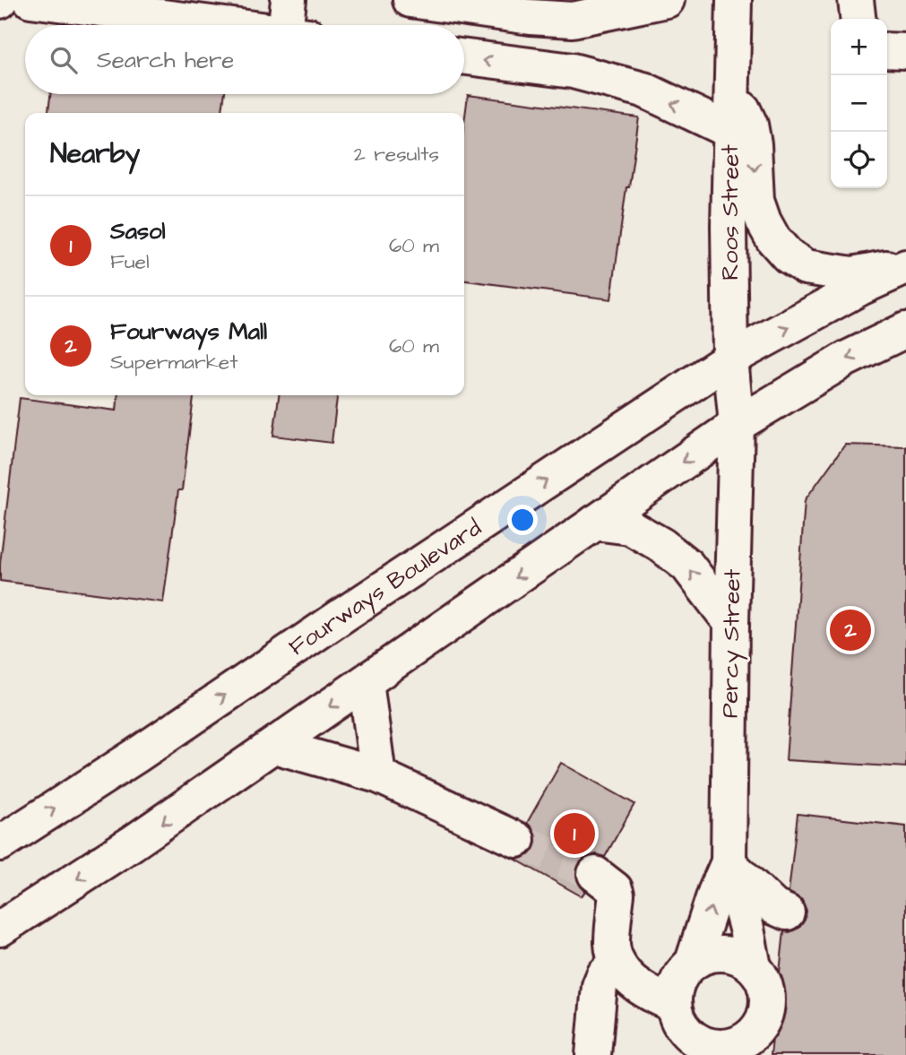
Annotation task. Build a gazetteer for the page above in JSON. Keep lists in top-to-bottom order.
{
  "streets": {
    "street": ["Roos Street", "Fourways Boulevard", "Percy Street"]
  },
  "crossings": [
    ["Roos Street", "Fourways Boulevard"],
    ["Roos Street", "Percy Street"]
  ],
  "page": {
    "map_buttons": ["+", "−"],
    "search": "Search here",
    "heading": ["Nearby", "2 results"],
    "list": [
      {
        "mark": "1",
        "name": "Sasol",
        "note": "Fuel",
        "value": "60 m"
      },
      {
        "mark": "2",
        "name": "Fourways Mall",
        "note": "Supermarket",
        "value": "60 m"
      }
    ],
    "pins": ["2", "1"]
  }
}
